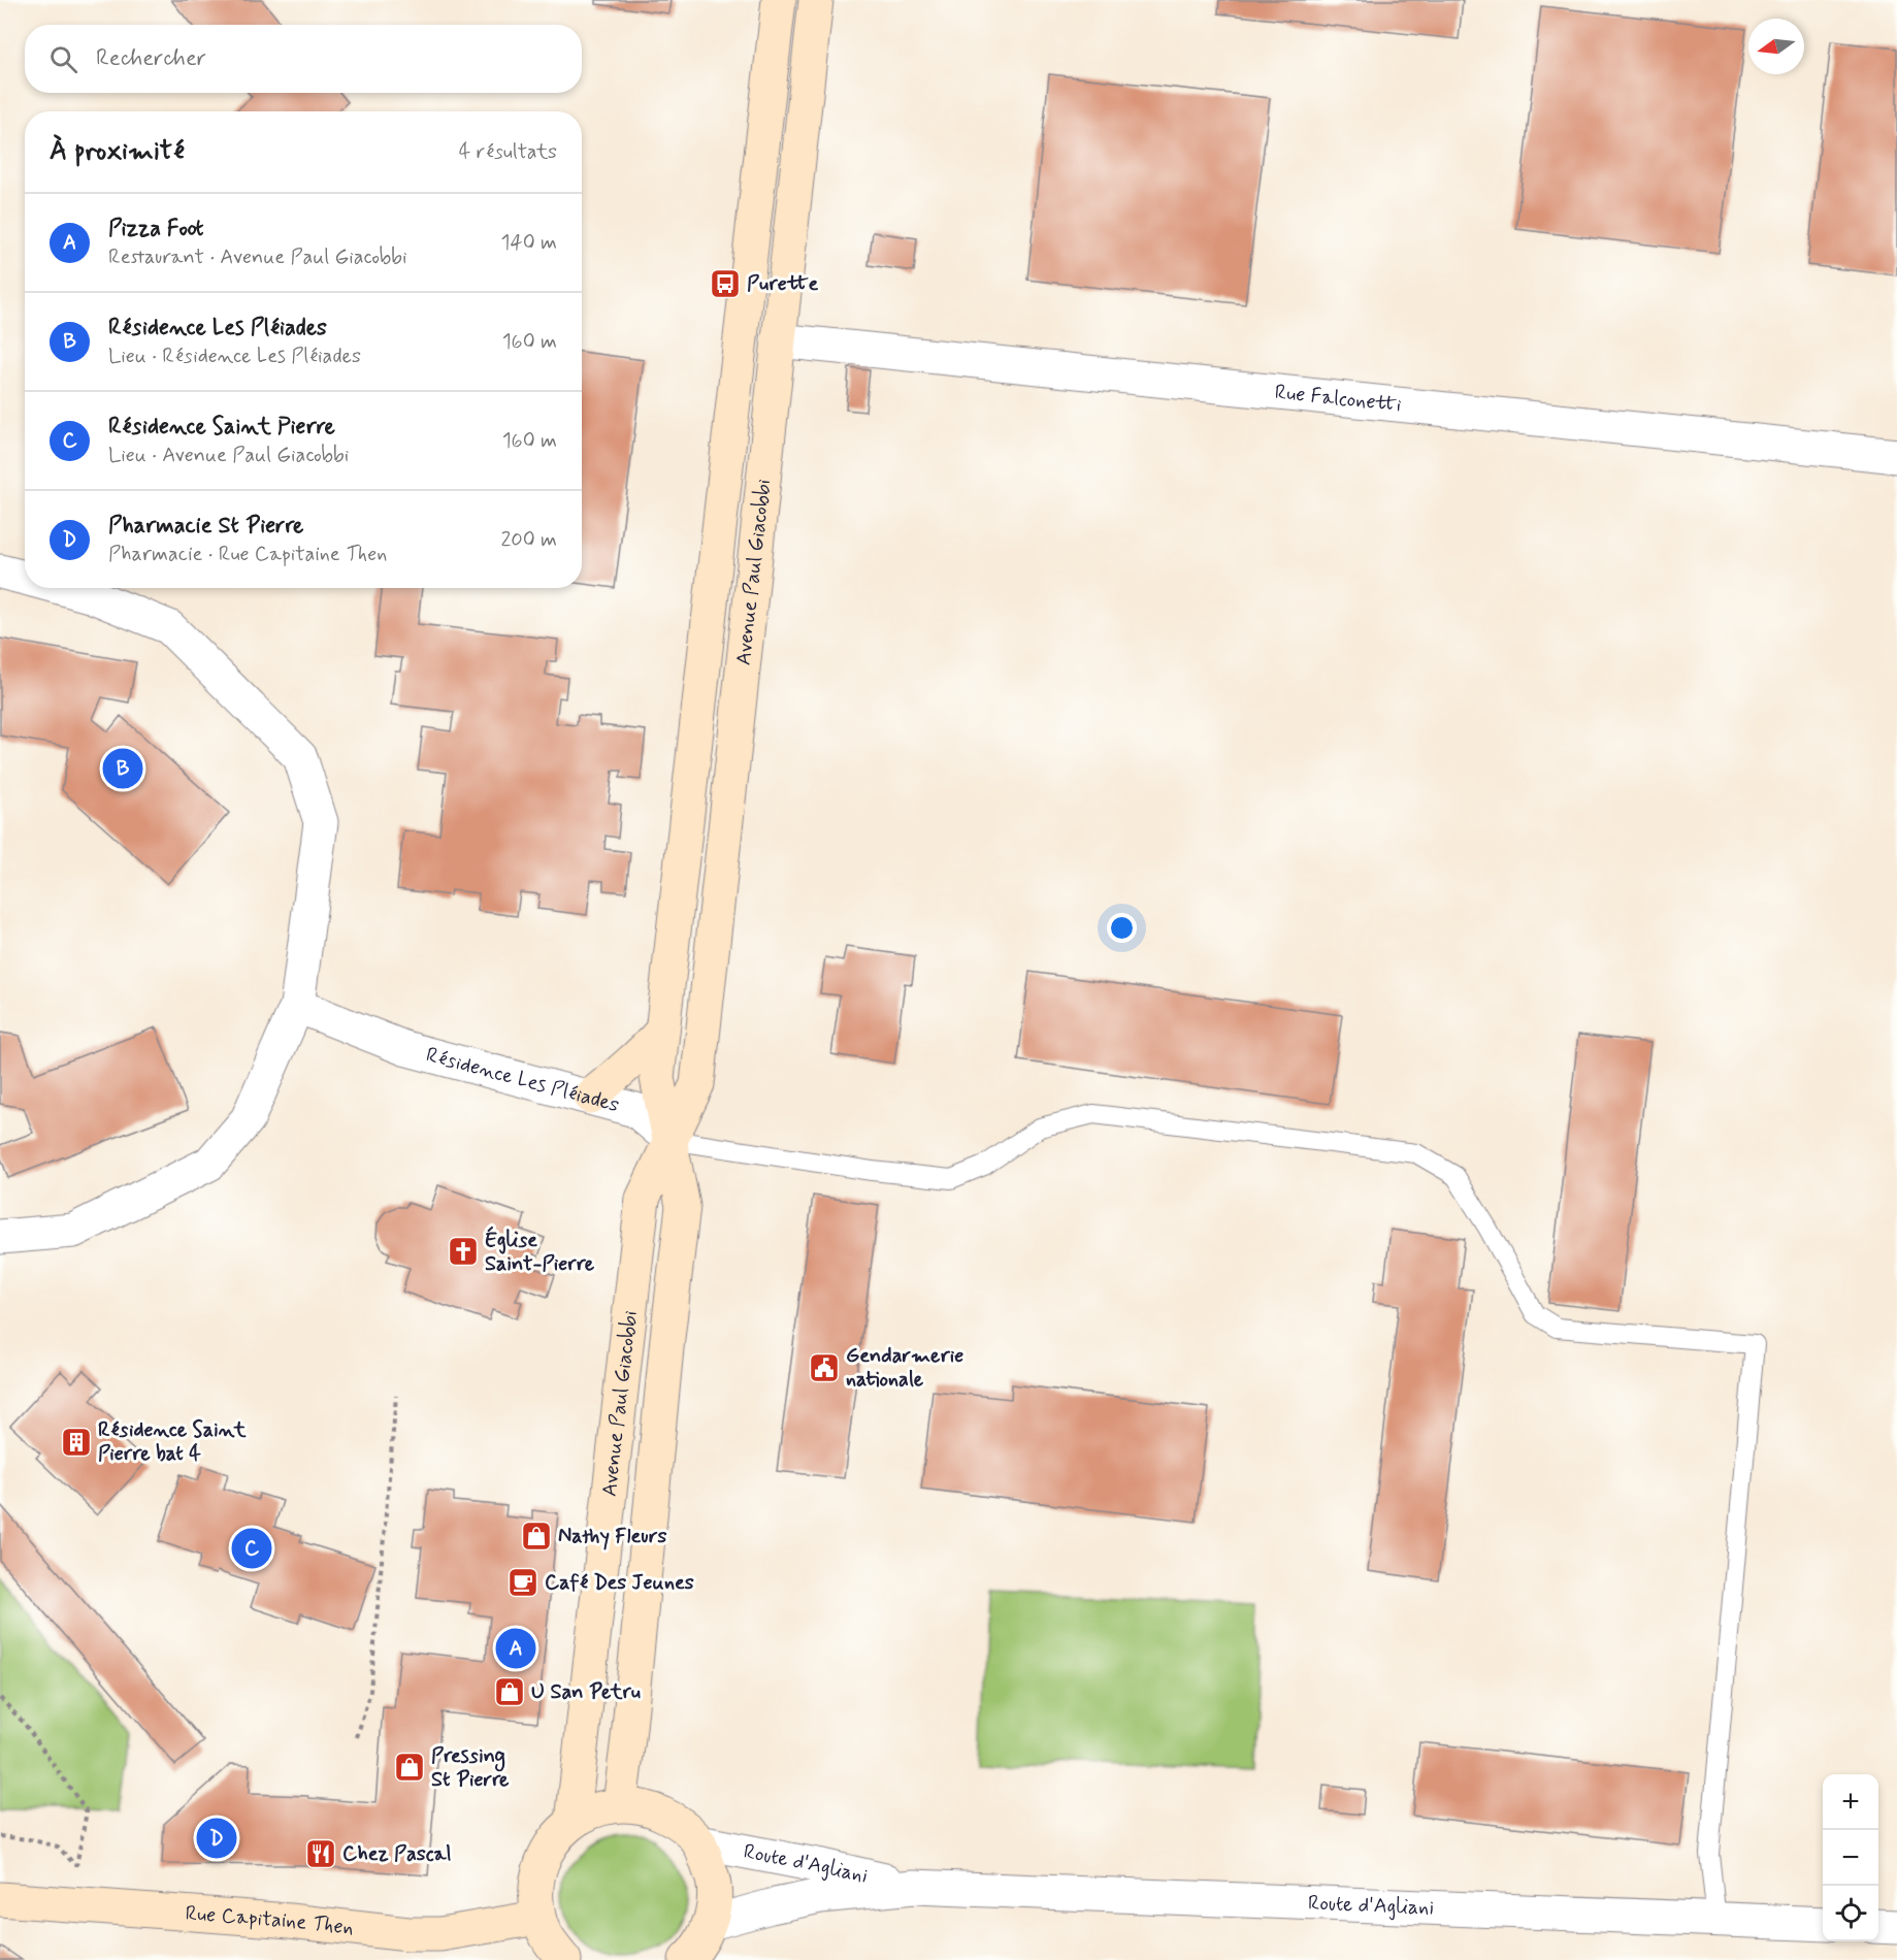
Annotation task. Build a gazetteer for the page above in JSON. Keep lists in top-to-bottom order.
{
  "streets": {
    "main road": ["Avenue Paul Giacobbi", "Rue Capitaine Then"],
    "street": ["Rue Falconetti", "Résidence Les Pléiades", "Route d'Agliani"]
  },
  "crossings": [
    ["Rue Falconetti", "Avenue Paul Giacobbi"],
    ["Avenue Paul Giacobbi", "Résidence Les Pléiades"]
  ],
  "places": {
    "bus stop": ["Purette"],
    "church": ["Église Saint-Pierre"],
    "public building": ["Gendarmerie nationale"],
    "building": ["Résidence Saint Pierre bat 4"],
    "shop": ["Nathy Fleurs", "U San Petru", "Pressing St Pierre"],
    "cafe": ["Café Des Jeunes"],
    "restaurant": ["Chez Pascal"]
  },
  "north": "left",
  "page": {
    "search": "Rechercher",
    "heading": ["À proximité", "4 résultats"],
    "list": [
      {
        "mark": "A",
        "name": "Pizza Foot",
        "note": "Restaurant · Avenue Paul Giacobbi",
        "value": "140 m"
      },
      {
        "mark": "B",
        "name": "Résidence Les Pléiades",
        "note": "Lieu · Résidence Les Pléiades",
        "value": "160 m"
      },
      {
        "mark": "C",
        "name": "Résidence Saint Pierre",
        "note": "Lieu · Avenue Paul Giacobbi",
        "value": "160 m"
      },
      {
        "mark": "D",
        "name": "Pharmacie St Pierre",
        "note": "Pharmacie · Rue Capitaine Then",
        "value": "200 m"
      }
    ],
    "pins": [
      "B",
      "C",
      "A",
      "D"
    ],
    "map_buttons": ["+", "−"]
  }
}
